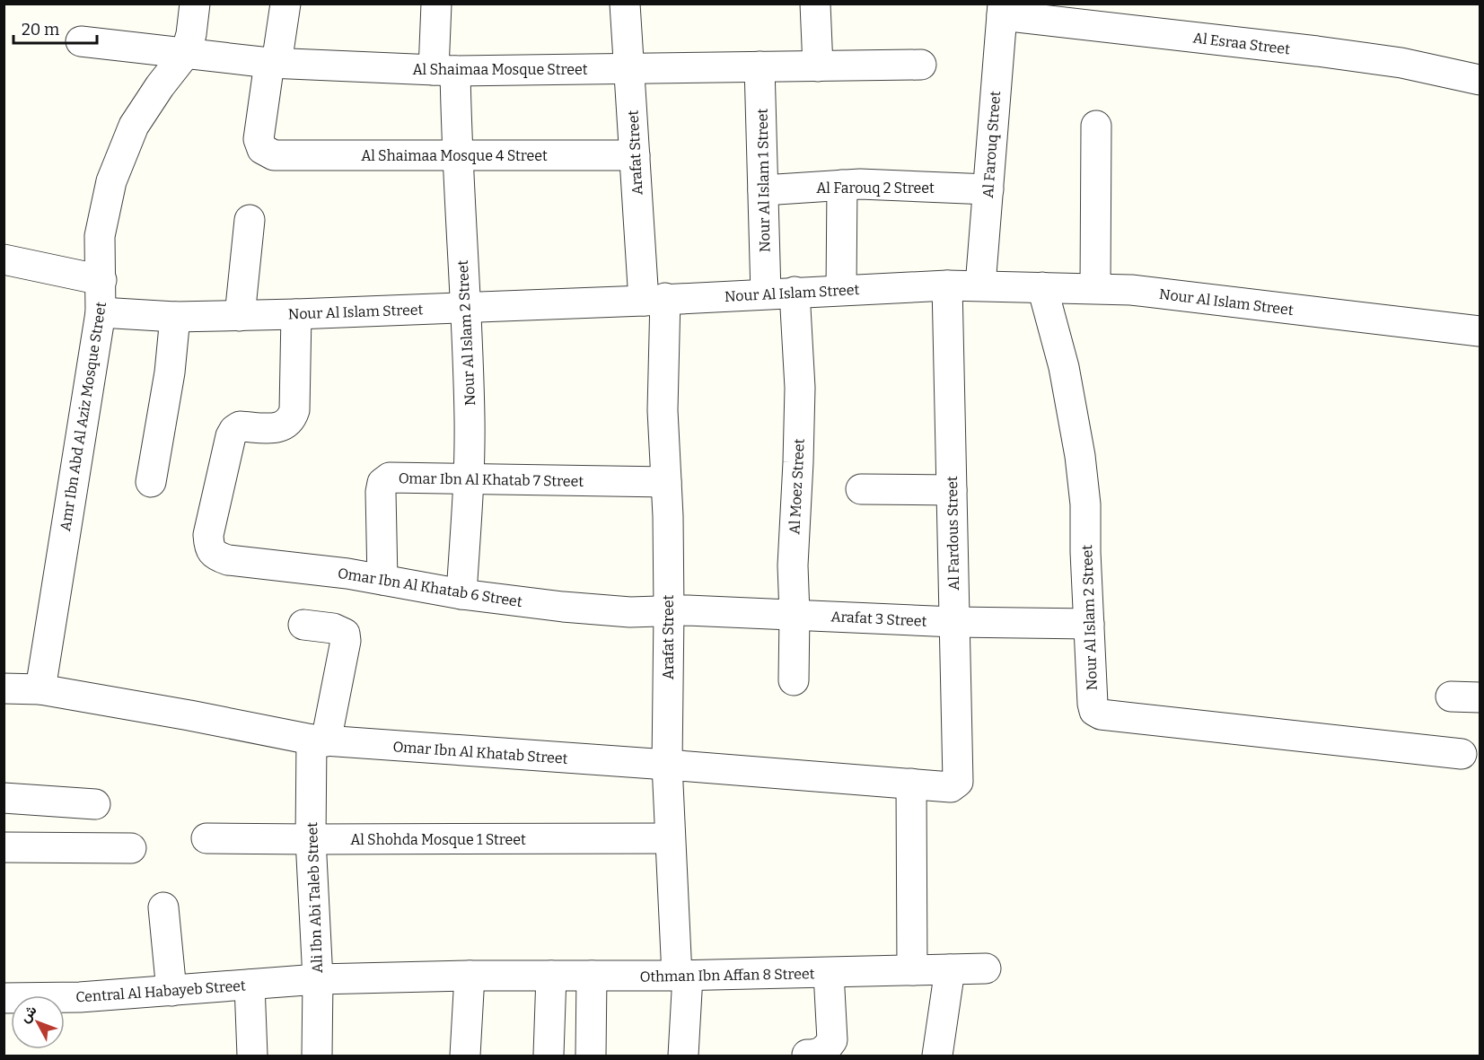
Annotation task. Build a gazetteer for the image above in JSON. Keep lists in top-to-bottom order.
{
  "streets": {
    "street": [
      "Al Esraa Street",
      "Al Shaimaa Mosque Street",
      "Al Farouq Street",
      "Arafat Street",
      "Al Shaimaa Mosque 4 Street",
      "Nour Al Islam 1 Street",
      "Al Farouq 2 Street",
      "Nour Al Islam Street",
      "Nour Al Islam 2 Street",
      "Amr Ibn Abd Al Aziz Mosque Street",
      "Omar Ibn Al Khatab 7 Street",
      "Al Moez Street",
      "Al Fardous Street",
      "Omar Ibn Al Khatab 6 Street",
      "Arafat 3 Street",
      "Omar Ibn Al Khatab Street",
      "Al Shohda Mosque 1 Street",
      "Ali Ibn Abi Taleb Street",
      "Othman Ibn Affan 8 Street",
      "Central Al Habayeb Street"
    ]
  },
  "crossings": [
    ["Al Esraa Street", "Al Farouq Street"],
    ["Al Shaimaa Mosque Street", "Arafat Street"],
    ["Al Shaimaa Mosque Street", "Al Shaimaa Mosque 4 Street"],
    ["Al Shaimaa Mosque Street", "Nour Al Islam 1 Street"],
    ["Al Shaimaa Mosque Street", "Nour Al Islam 2 Street"],
    ["Al Shaimaa Mosque Street", "Amr Ibn Abd Al Aziz Mosque Street"],
    ["Al Farouq Street", "Al Farouq 2 Street"],
    ["Al Farouq Street", "Nour Al Islam Street"],
    ["Arafat Street", "Al Shaimaa Mosque 4 Street"],
    ["Arafat Street", "Nour Al Islam Street"],
    ["Arafat Street", "Omar Ibn Al Khatab 7 Street"],
    ["Arafat Street", "Omar Ibn Al Khatab 6 Street"],
    ["Arafat Street", "Arafat 3 Street"],
    ["Arafat Street", "Omar Ibn Al Khatab Street"],
    ["Arafat Street", "Al Shohda Mosque 1 Street"],
    ["Arafat Street", "Othman Ibn Affan 8 Street"],
    ["Al Shaimaa Mosque 4 Street", "Nour Al Islam 2 Street"],
    ["Nour Al Islam 1 Street", "Al Farouq 2 Street"],
    ["Nour Al Islam 1 Street", "Nour Al Islam Street"],
    ["Nour Al Islam Street", "Nour Al Islam 2 Street"],
    ["Nour Al Islam Street", "Amr Ibn Abd Al Aziz Mosque Street"],
    ["Nour Al Islam Street", "Al Moez Street"],
    ["Nour Al Islam Street", "Al Fardous Street"],
    ["Nour Al Islam Street", "Omar Ibn Al Khatab 6 Street"],
    ["Nour Al Islam 2 Street", "Omar Ibn Al Khatab 7 Street"],
    ["Nour Al Islam 2 Street", "Omar Ibn Al Khatab 6 Street"],
    ["Nour Al Islam 2 Street", "Arafat 3 Street"],
    ["Amr Ibn Abd Al Aziz Mosque Street", "Omar Ibn Al Khatab Street"],
    ["Omar Ibn Al Khatab 7 Street", "Omar Ibn Al Khatab 6 Street"],
    ["Al Moez Street", "Arafat 3 Street"],
    ["Al Fardous Street", "Arafat 3 Street"],
    ["Al Fardous Street", "Omar Ibn Al Khatab Street"],
    ["Omar Ibn Al Khatab 6 Street", "Arafat 3 Street"],
    ["Omar Ibn Al Khatab Street", "Ali Ibn Abi Taleb Street"],
    ["Al Shohda Mosque 1 Street", "Ali Ibn Abi Taleb Street"],
    ["Ali Ibn Abi Taleb Street", "Othman Ibn Affan 8 Street"],
    ["Ali Ibn Abi Taleb Street", "Central Al Habayeb Street"],
    ["Othman Ibn Affan 8 Street", "Central Al Habayeb Street"]
  ],
  "scale_bar": "20 m",
  "north": "top left"
}
